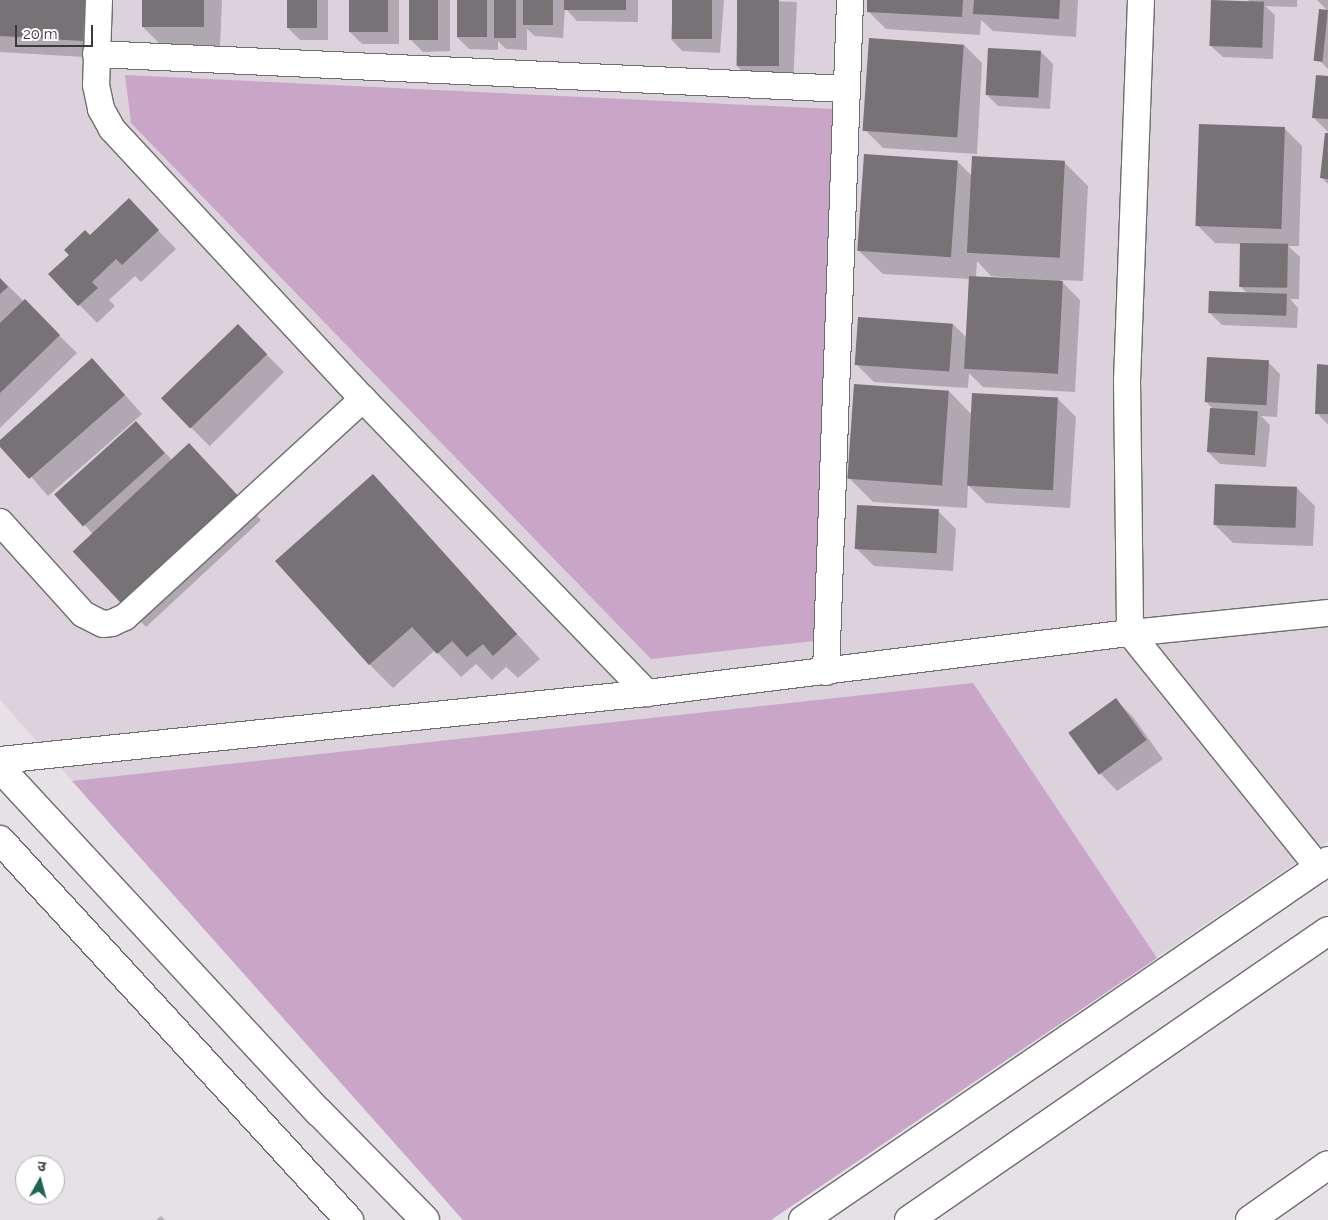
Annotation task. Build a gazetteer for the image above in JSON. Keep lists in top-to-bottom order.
{
  "scale_bar": "20 m",
  "north": "top"
}
